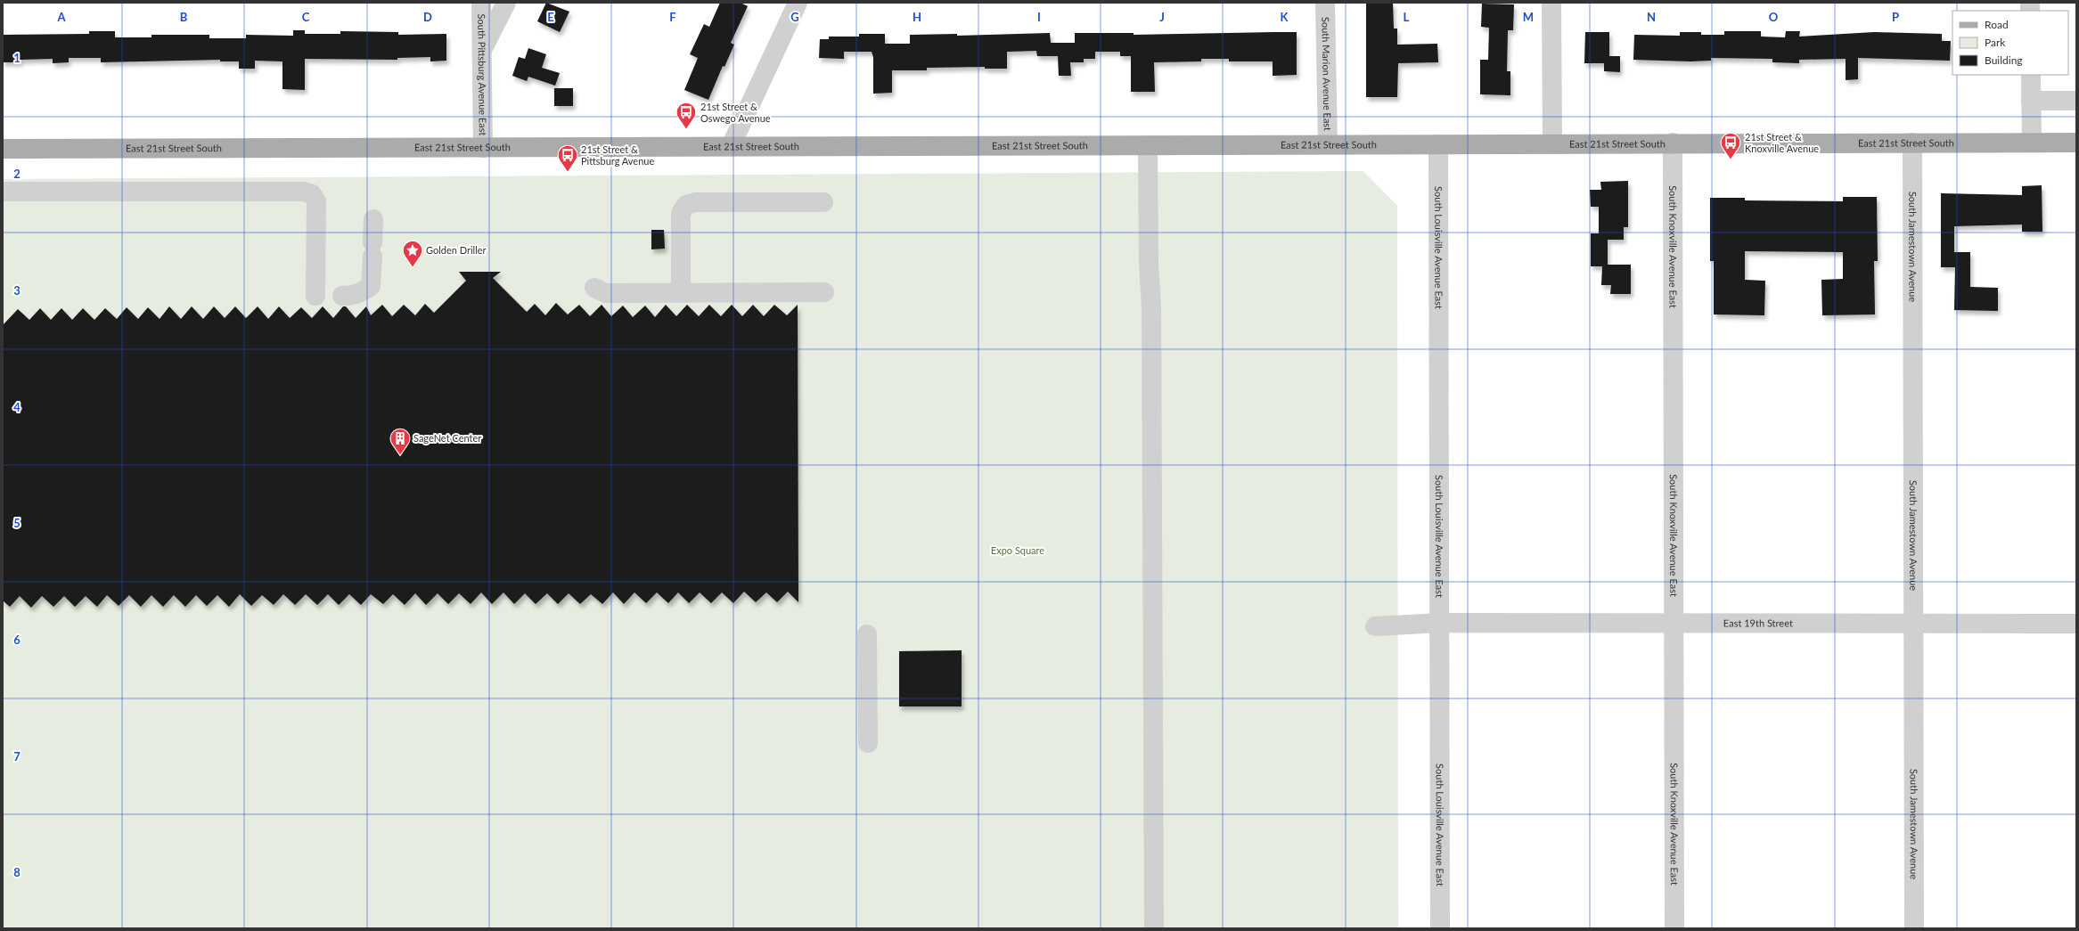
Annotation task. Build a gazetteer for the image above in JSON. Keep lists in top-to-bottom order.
{
  "streets": {
    "main road": ["East 21st Street South"],
    "street": [
      "South Marion Avenue East",
      "South Pittsburg Avenue East",
      "South Knoxville Avenue East",
      "South Jamestown Avenue",
      "South Louisville Avenue East",
      "East 19th Street"
    ]
  },
  "crossings": [
    ["South Marion Avenue East", "East 21st Street South"],
    ["South Pittsburg Avenue East", "East 21st Street South"],
    ["East 21st Street South", "South Knoxville Avenue East"],
    ["East 21st Street South", "South Jamestown Avenue"],
    ["East 21st Street South", "South Louisville Avenue East"],
    ["South Knoxville Avenue East", "East 19th Street"],
    ["South Jamestown Avenue", "East 19th Street"],
    ["South Louisville Avenue East", "East 19th Street"]
  ],
  "parks": ["Expo Square"],
  "places": {
    "bus stop": ["21st Street & Oswego Avenue", "21st Street & Knoxville Avenue", "21st Street & Pittsburg Avenue"],
    "place": ["Golden Driller"],
    "building": ["SageNet Center"]
  },
  "legend": ["Road", "Park", "Building"],
  "grid": {
    "columns": [
      "A",
      "B",
      "C",
      "D",
      "E",
      "F",
      "G",
      "H",
      "I",
      "J",
      "K",
      "L",
      "M",
      "N",
      "O",
      "P"
    ],
    "rows": [
      "1",
      "2",
      "3",
      "4",
      "5",
      "6",
      "7",
      "8"
    ]
  }
}
